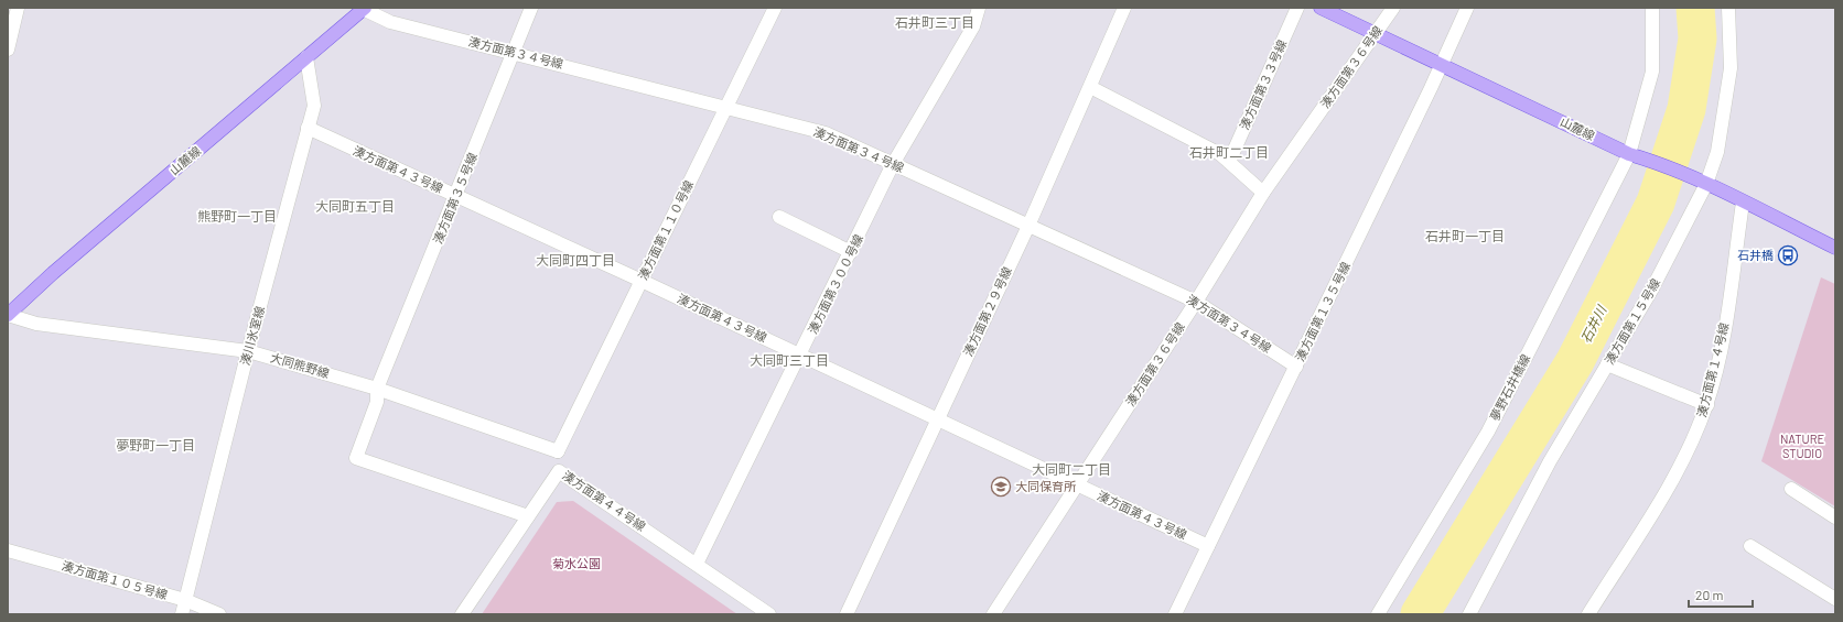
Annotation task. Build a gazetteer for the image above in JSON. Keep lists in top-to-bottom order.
{
  "streets": {
    "main road": ["山麓線"],
    "street": [
      "湊方面第３４号線",
      "湊方面第３６号線",
      "湊方面第３３号線",
      "湊方面第４３号線",
      "湊方面第３５号線",
      "湊方面第１１０号線",
      "湊方面第３００号線",
      "湊方面第２９号線",
      "湊方面第１３５号線",
      "湊方面第１５号線",
      "湊川氷室線",
      "大同熊野線",
      "湊方面第１４号線",
      "夢野石井橋線",
      "湊方面第４４号線",
      "湊方面第１０５号線"
    ]
  },
  "crossings": [
    ["湊方面第３４号線", "湊方面第３６号線"],
    ["湊方面第３４号線", "山麓線"],
    ["湊方面第３４号線", "湊方面第３５号線"],
    ["湊方面第３４号線", "湊方面第１１０号線"],
    ["湊方面第３４号線", "湊方面第３００号線"],
    ["湊方面第３４号線", "湊方面第２９号線"],
    ["湊方面第３４号線", "湊方面第１３５号線"],
    ["湊方面第３６号線", "山麓線"],
    ["湊方面第３６号線", "湊方面第４３号線"],
    ["山麓線", "湊方面第１３５号線"],
    ["山麓線", "湊方面第１５号線"],
    ["山麓線", "湊川氷室線"],
    ["山麓線", "大同熊野線"],
    ["山麓線", "湊方面第１４号線"],
    ["山麓線", "夢野石井橋線"],
    ["湊方面第４３号線", "湊方面第３５号線"],
    ["湊方面第４３号線", "湊方面第１１０号線"],
    ["湊方面第４３号線", "湊方面第３００号線"],
    ["湊方面第４３号線", "湊方面第２９号線"],
    ["湊方面第４３号線", "湊方面第１３５号線"],
    ["湊方面第４３号線", "湊川氷室線"],
    ["湊方面第３５号線", "大同熊野線"],
    ["湊方面第３５号線", "湊方面第４４号線"],
    ["湊方面第１１０号線", "大同熊野線"],
    ["湊方面第３００号線", "湊方面第４４号線"],
    ["湊川氷室線", "大同熊野線"],
    ["湊川氷室線", "湊方面第１０５号線"]
  ],
  "districts": [
    "石井町三丁目",
    "石井町二丁目",
    "大同町五丁目",
    "熊野町一丁目",
    "石井町一丁目",
    "大同町四丁目",
    "大同町三丁目",
    "夢野町一丁目",
    "大同町二丁目"
  ],
  "water": ["石井川"],
  "parks": ["NATURE STUDIO", "菊水公園"],
  "places": {
    "bus stop": ["石井橋"],
    "school or university": ["大同保育所"]
  },
  "scale_bar": "20 m"
}
